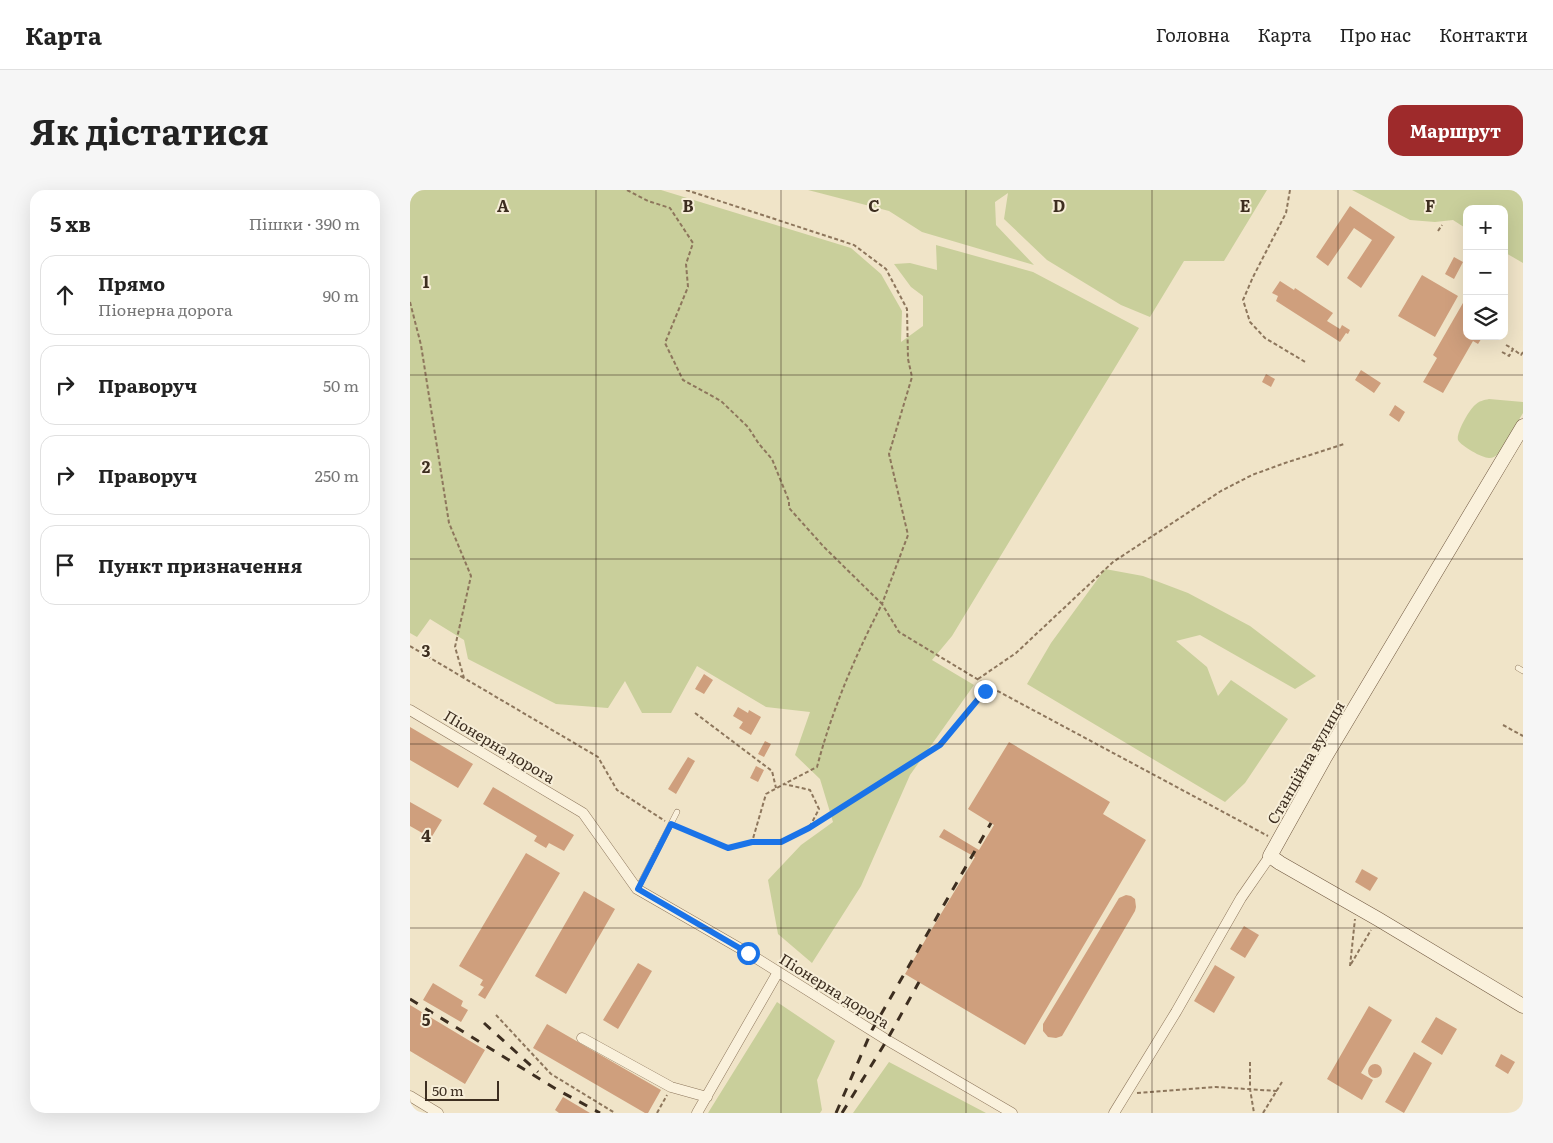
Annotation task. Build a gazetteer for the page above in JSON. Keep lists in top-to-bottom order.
{
  "streets": {
    "street": ["Піонерна дорога", "Станційна вулиця"]
  },
  "scale_bar": "50 m",
  "page": {
    "header": "Карта",
    "nav": [
      "Головна",
      "Карта",
      "Про нас",
      "Контакти"
    ],
    "title": "Як дістатися",
    "buttons": "Маршрут",
    "heading": ["5 хв", "Пішки · 390 m"],
    "map_buttons": ["+", "−"],
    "list": [
      ["Прямо", "Піонерна дорога", "90 m"],
      ["Праворуч", "50 m"],
      ["Праворуч", "250 m"],
      "Пункт призначення"
    ],
    "scale": "50 m"
  },
  "grid": {
    "columns": [
      "A",
      "B",
      "C",
      "D",
      "E",
      "F"
    ],
    "rows": [
      "1",
      "2",
      "3",
      "4",
      "5"
    ]
  }
}
